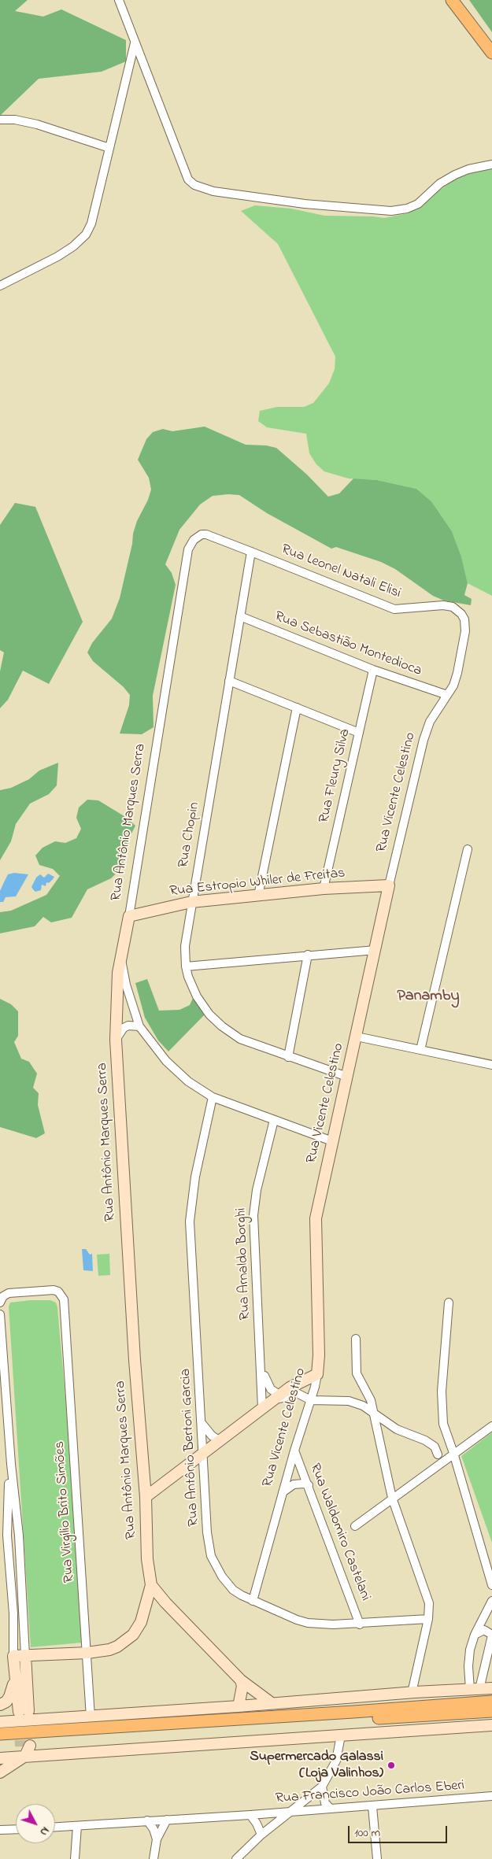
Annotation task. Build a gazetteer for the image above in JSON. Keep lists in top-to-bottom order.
{
  "streets": {
    "street": [
      "Rua Leonel Natali Elisi",
      "Rua Sebastião Montedioca",
      "Rua Fleury Silva",
      "Rua Vicente Celestino",
      "Rua Antônio Marques Serra",
      "Rua Chopin",
      "Rua Estropio Whiler de Freitas",
      "Rua Arnaldo Borghi",
      "Rua Antônio Bertoni Garcia",
      "Rua Virgílio Brito Simões",
      "Rua Waldomiro Castelani",
      "Rua Francisco João Carlos Eberi"
    ]
  },
  "crossings": [
    ["Rua Leonel Natali Elisi", "Rua Vicente Celestino"],
    ["Rua Leonel Natali Elisi", "Rua Antônio Marques Serra"],
    ["Rua Leonel Natali Elisi", "Rua Chopin"],
    ["Rua Sebastião Montedioca", "Rua Fleury Silva"],
    ["Rua Sebastião Montedioca", "Rua Vicente Celestino"],
    ["Rua Sebastião Montedioca", "Rua Chopin"],
    ["Rua Fleury Silva", "Rua Estropio Whiler de Freitas"],
    ["Rua Vicente Celestino", "Rua Chopin"],
    ["Rua Vicente Celestino", "Rua Estropio Whiler de Freitas"],
    ["Rua Vicente Celestino", "Rua Antônio Bertoni Garcia"],
    ["Rua Vicente Celestino", "Rua Waldomiro Castelani"],
    ["Rua Antônio Marques Serra", "Rua Estropio Whiler de Freitas"],
    ["Rua Antônio Marques Serra", "Rua Virgílio Brito Simões"],
    ["Rua Chopin", "Rua Estropio Whiler de Freitas"],
    ["Rua Antônio Bertoni Garcia", "Rua Waldomiro Castelani"]
  ],
  "districts": ["Panamby"],
  "places": ["Supermercado Galassi (Loja Valinhos)"],
  "scale_bar": "100 m",
  "north": "bottom right"
}
